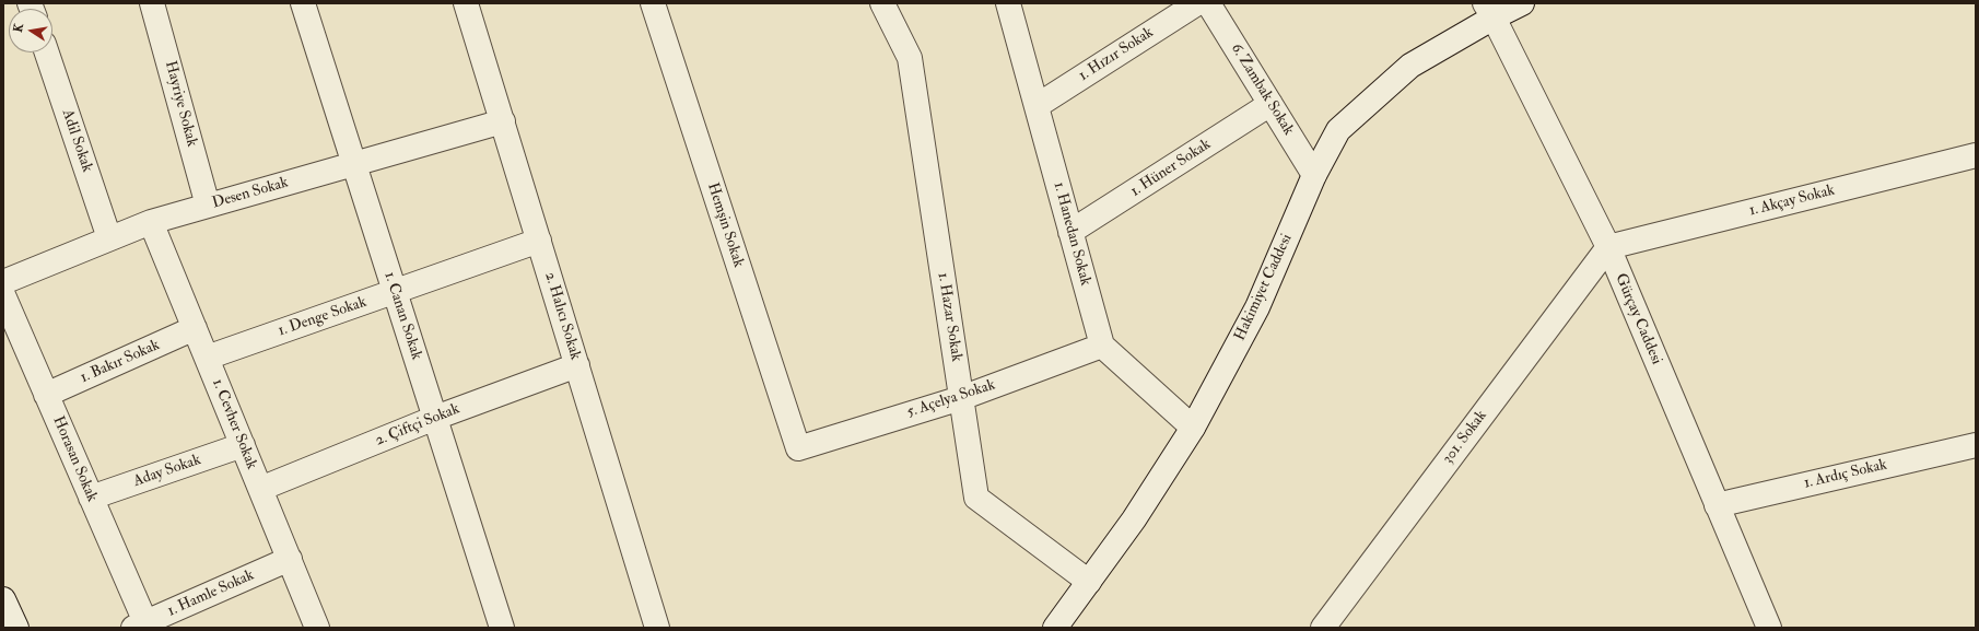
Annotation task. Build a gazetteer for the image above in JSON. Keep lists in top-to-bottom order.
{
  "streets": {
    "street": [
      "1. Hızır Sokak",
      "6. Zambak Sokak",
      "Hayriye Sokak",
      "Adil Sokak",
      "1. Hüner Sokak",
      "Desen Sokak",
      "1. Akçay Sokak",
      "Hemşin Sokak",
      "1. Hanedan Sokak",
      "Hakimiyet Caddesi",
      "1. Canan Sokak",
      "2. Halıcı Sokak",
      "1. Denge Sokak",
      "1. Hazar Sokak",
      "Gürçay Caddesi",
      "1. Bakır Sokak",
      "5. Açelya Sokak",
      "1. Cevher Sokak",
      "2. Çiftçi Sokak",
      "301. Sokak",
      "Horasan Sokak",
      "Aday Sokak",
      "1. Ardıç Sokak",
      "1. Hamle Sokak"
    ]
  },
  "crossings": [
    ["1. Hızır Sokak", "1. Hanedan Sokak"],
    ["6. Zambak Sokak", "1. Hüner Sokak"],
    ["6. Zambak Sokak", "Hakimiyet Caddesi"],
    ["Hayriye Sokak", "Desen Sokak"],
    ["Adil Sokak", "Desen Sokak"],
    ["1. Hüner Sokak", "1. Hanedan Sokak"],
    ["Desen Sokak", "1. Canan Sokak"],
    ["Desen Sokak", "2. Halıcı Sokak"],
    ["Desen Sokak", "1. Cevher Sokak"],
    ["1. Akçay Sokak", "Gürçay Caddesi"],
    ["1. Akçay Sokak", "301. Sokak"],
    ["Hemşin Sokak", "5. Açelya Sokak"],
    ["1. Hanedan Sokak", "5. Açelya Sokak"],
    ["Hakimiyet Caddesi", "1. Hazar Sokak"],
    ["Hakimiyet Caddesi", "Gürçay Caddesi"],
    ["1. Canan Sokak", "1. Denge Sokak"],
    ["1. Canan Sokak", "2. Çiftçi Sokak"],
    ["2. Halıcı Sokak", "1. Denge Sokak"],
    ["2. Halıcı Sokak", "2. Çiftçi Sokak"],
    ["1. Denge Sokak", "1. Cevher Sokak"],
    ["1. Hazar Sokak", "5. Açelya Sokak"],
    ["Gürçay Caddesi", "301. Sokak"],
    ["Gürçay Caddesi", "1. Ardıç Sokak"],
    ["1. Bakır Sokak", "1. Cevher Sokak"],
    ["1. Bakır Sokak", "Horasan Sokak"],
    ["1. Cevher Sokak", "2. Çiftçi Sokak"],
    ["1. Cevher Sokak", "Aday Sokak"],
    ["1. Cevher Sokak", "1. Hamle Sokak"],
    ["Horasan Sokak", "Aday Sokak"],
    ["Horasan Sokak", "1. Hamle Sokak"]
  ],
  "north": "left"
}
